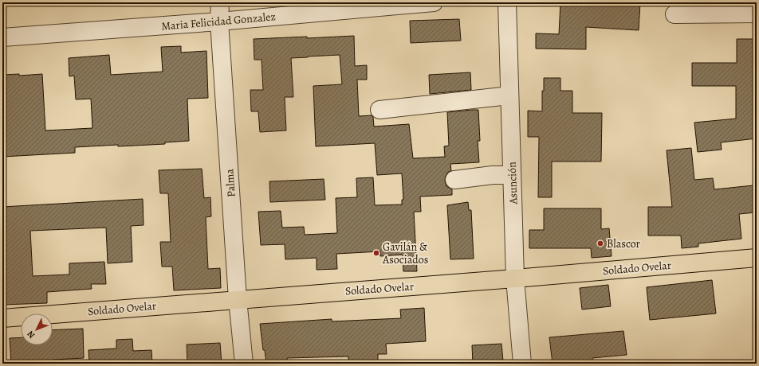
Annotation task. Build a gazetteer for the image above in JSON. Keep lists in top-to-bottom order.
{
  "streets": {
    "main road": ["Soldado Ovelar"],
    "street": ["Maria Felicidad Gonzalez", "Palma", "Asunción"]
  },
  "crossings": [
    ["Maria Felicidad Gonzalez", "Palma"],
    ["Palma", "Soldado Ovelar"],
    ["Asunción", "Soldado Ovelar"]
  ],
  "places": ["Blascor", "Gavilán & Asociados"],
  "north": "bottom left"
}
